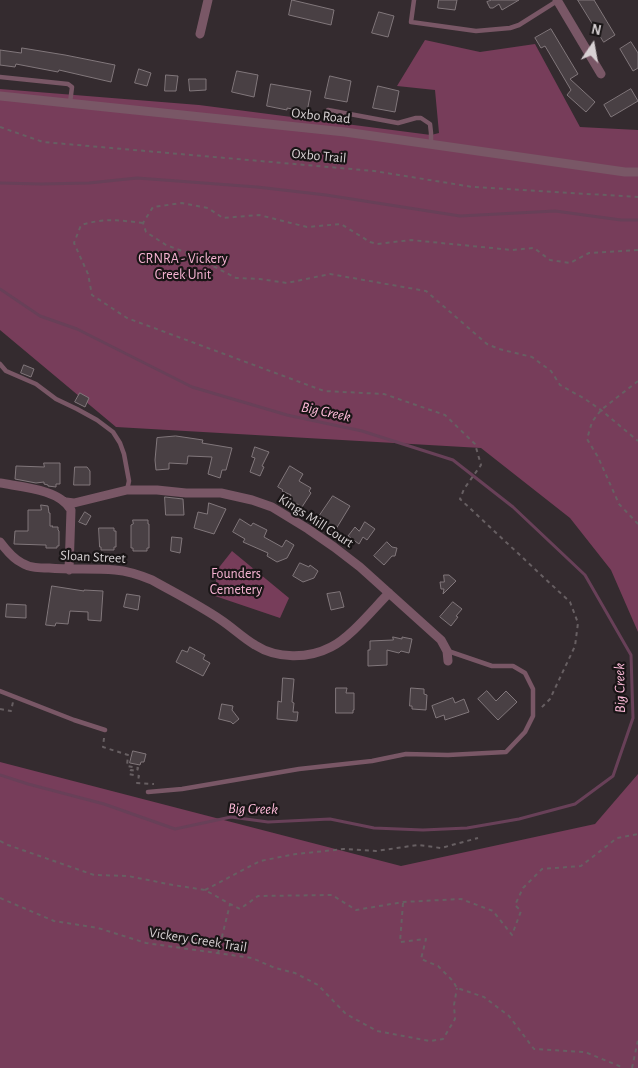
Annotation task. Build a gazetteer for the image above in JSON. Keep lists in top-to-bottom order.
{
  "streets": {
    "street": ["Oxbo Road", "Kings Mill Court", "Sloan Street"],
    "path": ["Oxbo Trail", "Vickery Creek Trail"]
  },
  "crossings": [
    ["Kings Mill Court", "Sloan Street"]
  ],
  "water": ["Big Creek"],
  "parks": ["CRNRA - Vickery Creek Unit", "Founders Cemetery"],
  "north": "top"
}
